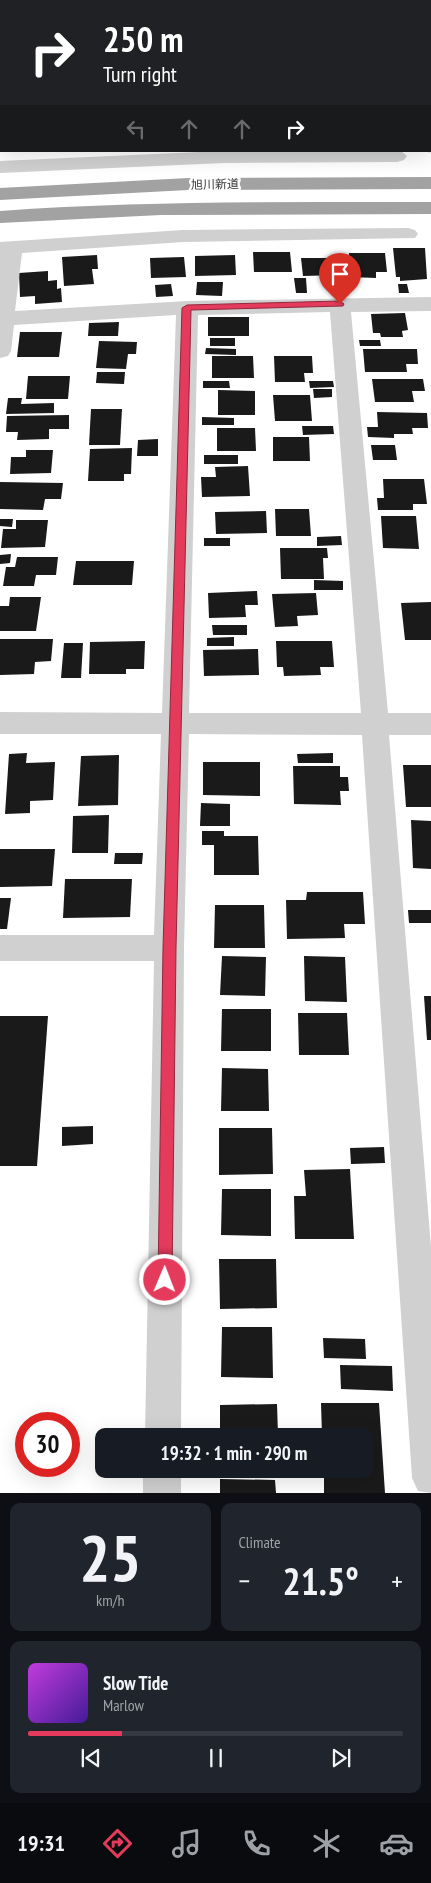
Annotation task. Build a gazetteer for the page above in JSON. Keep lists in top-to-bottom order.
{
  "streets": {
    "highway": ["旭川新道"]
  },
  "page": {
    "turn": ["250 m", "Turn right"],
    "limit": "30",
    "trip": "19:32 · 1 min · 290 m",
    "tile": [
      ["25", "km/h"],
      "Climate"
    ],
    "heat": ["−", "21.5°", "+"],
    "song": ["Slow Tide", "Marlow"],
    "tabs": "19:31"
  }
}
